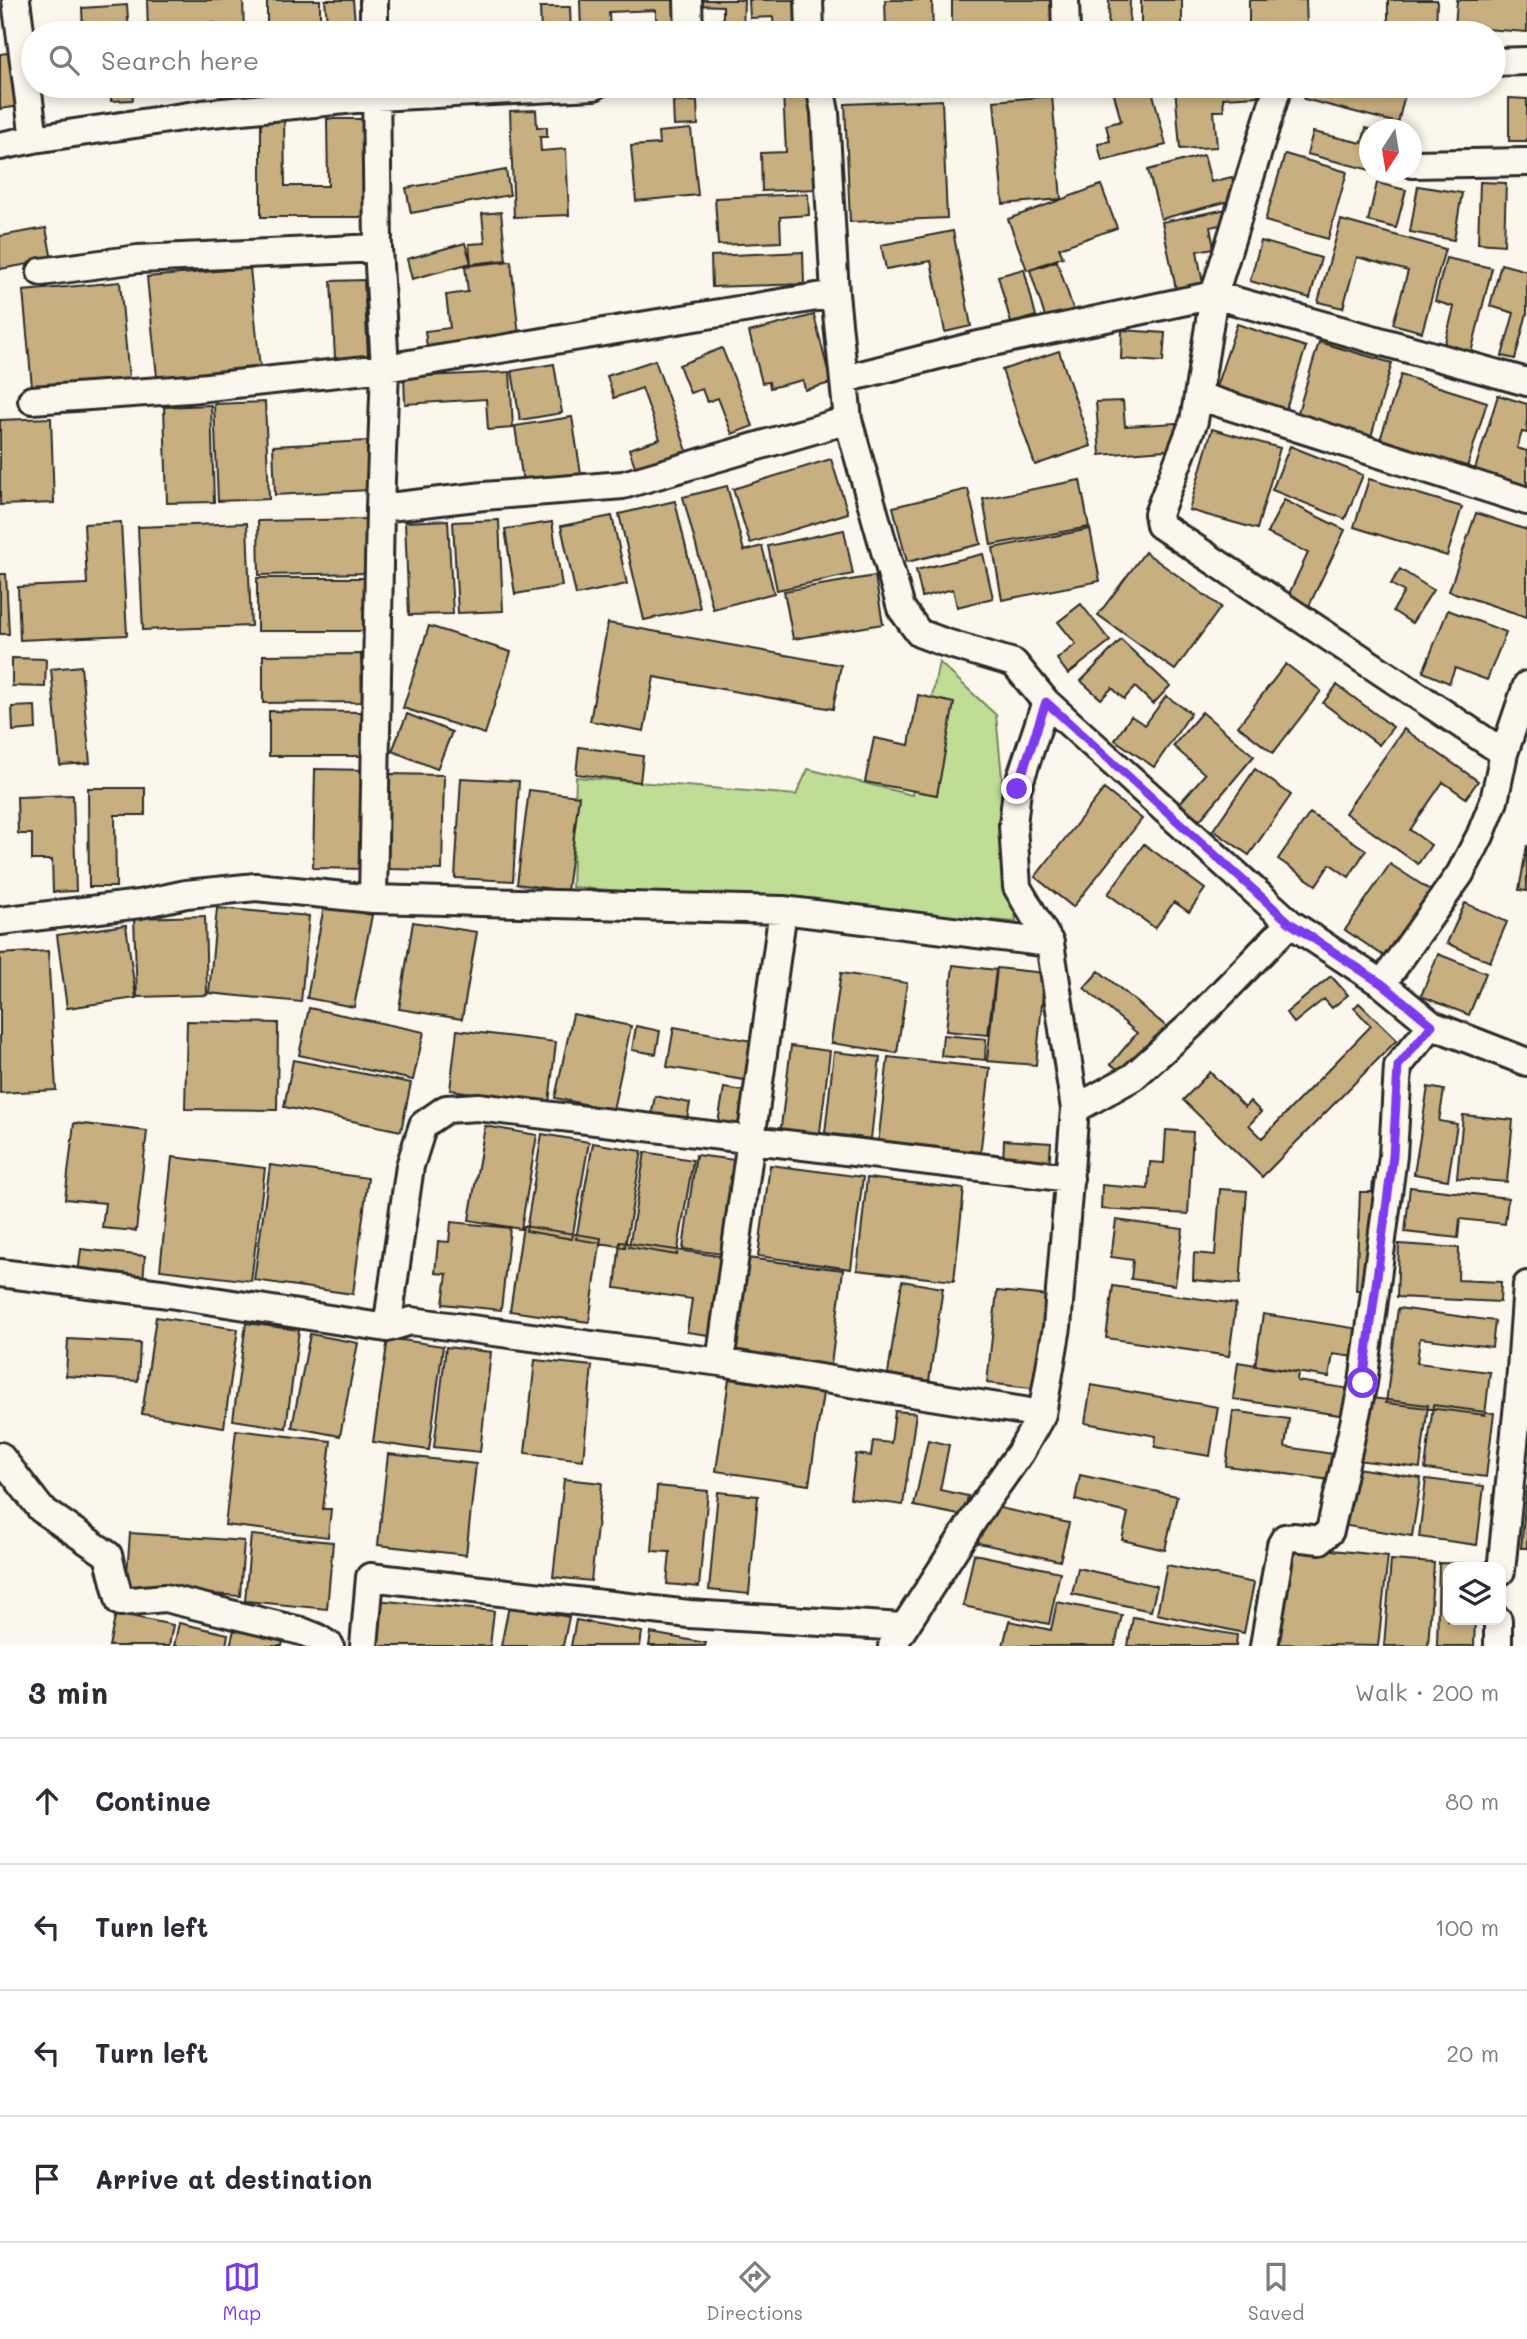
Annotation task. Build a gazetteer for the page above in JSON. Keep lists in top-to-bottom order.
{
  "north": "bottom",
  "page": {
    "search": "Search here",
    "heading": ["3 min", "Walk · 200 m"],
    "list": [
      ["Continue", "80 m"],
      ["Turn left", "100 m"],
      ["Turn left", "20 m"],
      "Arrive at destination"
    ],
    "nav": ["Map", "Directions", "Saved"]
  }
}
